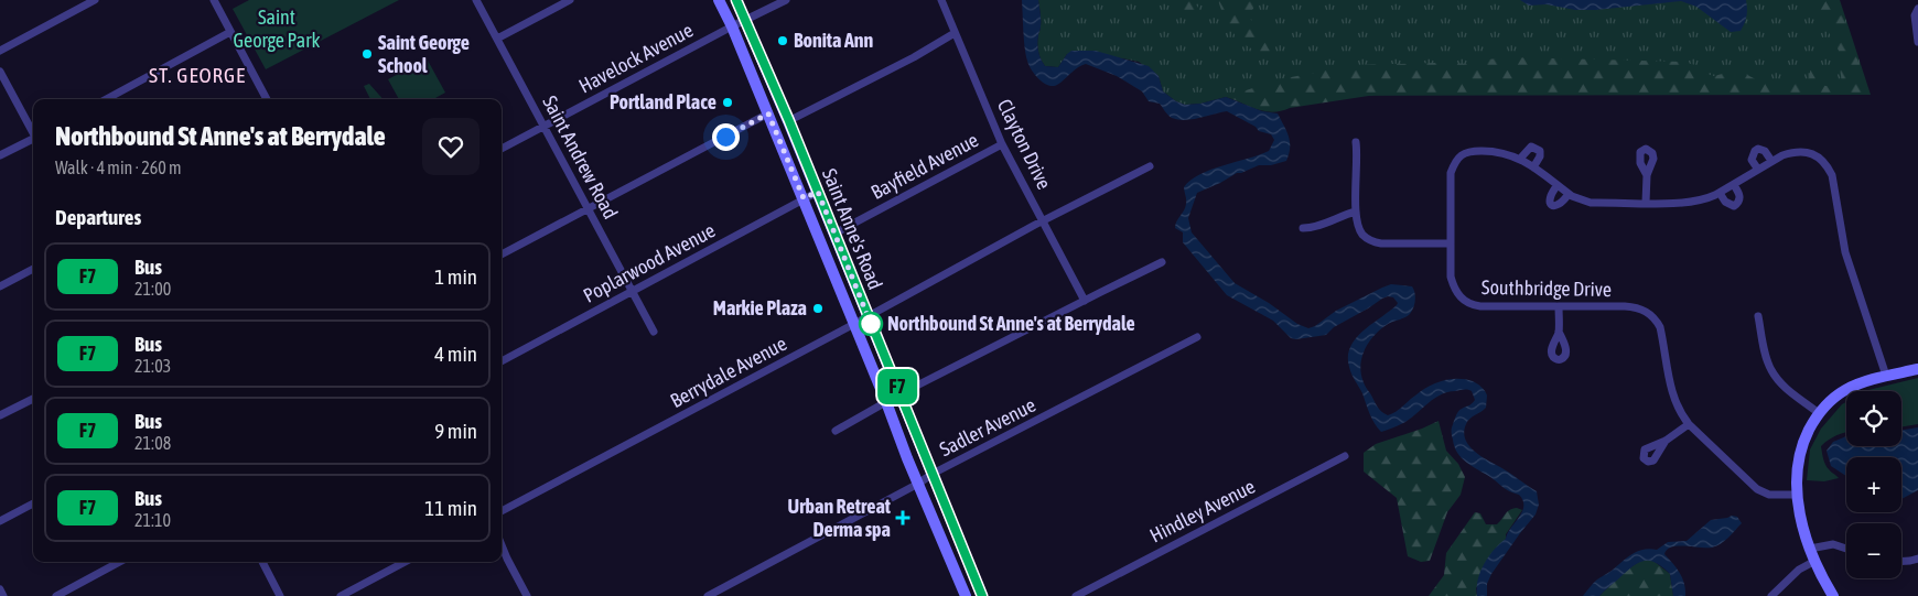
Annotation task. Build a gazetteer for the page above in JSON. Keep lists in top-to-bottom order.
{
  "streets": {
    "main road": ["Saint Anne's Road"],
    "street": [
      "Havelock Avenue",
      "Clayton Drive",
      "Saint Andrew Road",
      "Bayfield Avenue",
      "Poplarwood Avenue",
      "Southbridge Drive",
      "Berrydale Avenue",
      "Sadler Avenue",
      "Hindley Avenue"
    ]
  },
  "crossings": [
    ["Havelock Avenue", "Saint Andrew Road"],
    ["Havelock Avenue", "Saint Anne's Road"],
    ["Clayton Drive", "Bayfield Avenue"],
    ["Clayton Drive", "Berrydale Avenue"],
    ["Saint Andrew Road", "Poplarwood Avenue"],
    ["Bayfield Avenue", "Saint Anne's Road"],
    ["Saint Anne's Road", "Poplarwood Avenue"],
    ["Saint Anne's Road", "Berrydale Avenue"],
    ["Saint Anne's Road", "Sadler Avenue"]
  ],
  "districts": ["ST. GEORGE"],
  "parks": ["Saint George Park"],
  "places": {
    "other": [
      "Bonita Ann",
      "Saint George School",
      "Portland Place",
      "Markie Plaza",
      "Northbound St Anne's at Berrydale"
    ],
    "health": ["Urban Retreat Derma spa"]
  },
  "lines": ["bus line F7"],
  "page": {
    "on_map": "F7",
    "heading": [
      ["Northbound St Anne's at Berrydale", "Walk · 4 min · 260 m"],
      "Departures"
    ],
    "list": [
      {
        "mark": "F7",
        "name": "Bus",
        "note": "21:00",
        "value": "1 min"
      },
      {
        "mark": "F7",
        "name": "Bus",
        "note": "21:03",
        "value": "4 min"
      },
      {
        "mark": "F7",
        "name": "Bus",
        "note": "21:08",
        "value": "9 min"
      },
      {
        "mark": "F7",
        "name": "Bus",
        "note": "21:10",
        "value": "11 min"
      }
    ],
    "map_buttons": ["+", "−"]
  }
}
